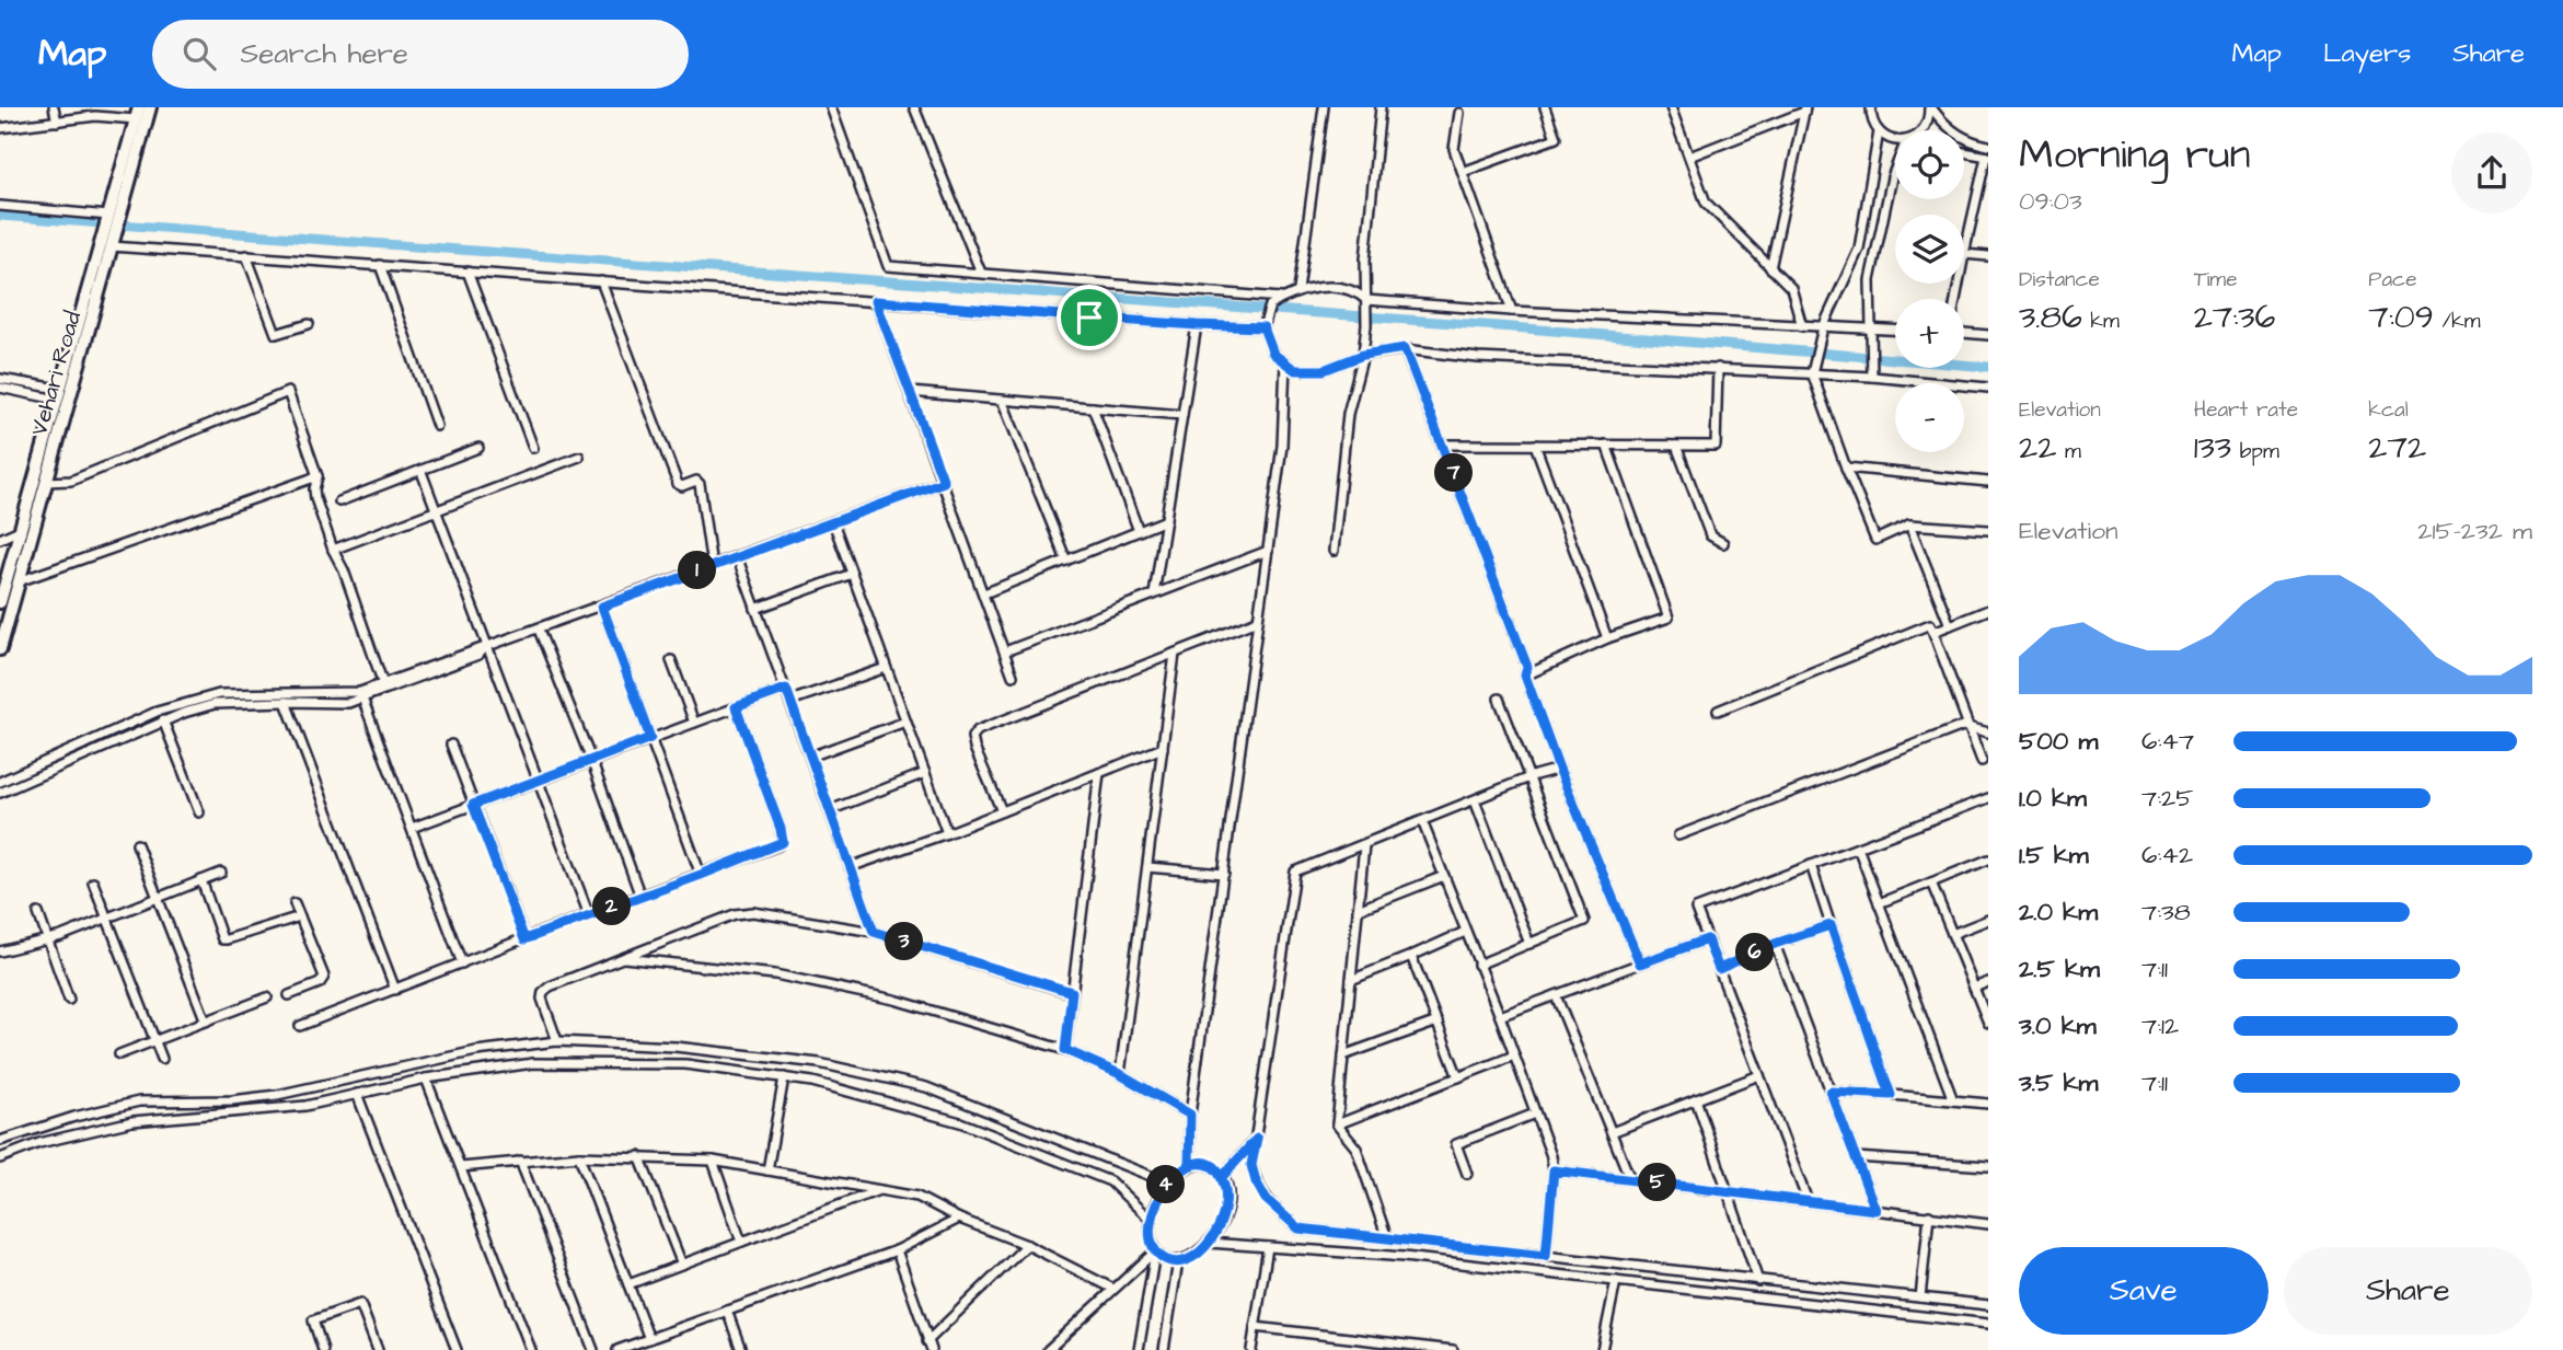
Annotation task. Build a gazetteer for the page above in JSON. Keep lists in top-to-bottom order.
{
  "streets": {
    "main road": ["Vehari Road"]
  },
  "page": {
    "header": "Map",
    "search": "Search here",
    "nav": ["Map", "Layers", "Share"],
    "heading": ["Morning run", "09:03"],
    "map_buttons": ["+", "−"],
    "stats": [
      ["Distance", "3.86 km"],
      ["Time", "27:36"],
      ["Pace", "7:09 /km"],
      ["Elevation", "22 m"],
      ["Heart rate", "133 bpm"],
      ["kcal", "272"]
    ],
    "pins": [
      "7",
      "1",
      "2",
      "3",
      "6",
      "5",
      "4"
    ],
    "chart": ["Elevation", "215–232 m"],
    "list": [
      {
        "name": "500 m",
        "note": "6:47"
      },
      {
        "name": "1.0 km",
        "note": "7:25"
      },
      {
        "name": "1.5 km",
        "note": "6:42"
      },
      {
        "name": "2.0 km",
        "note": "7:38"
      },
      {
        "name": "2.5 km",
        "note": "7:11"
      },
      {
        "name": "3.0 km",
        "note": "7:12"
      },
      {
        "name": "3.5 km",
        "note": "7:11"
      }
    ],
    "buttons": ["Save", "Share"]
  }
}
